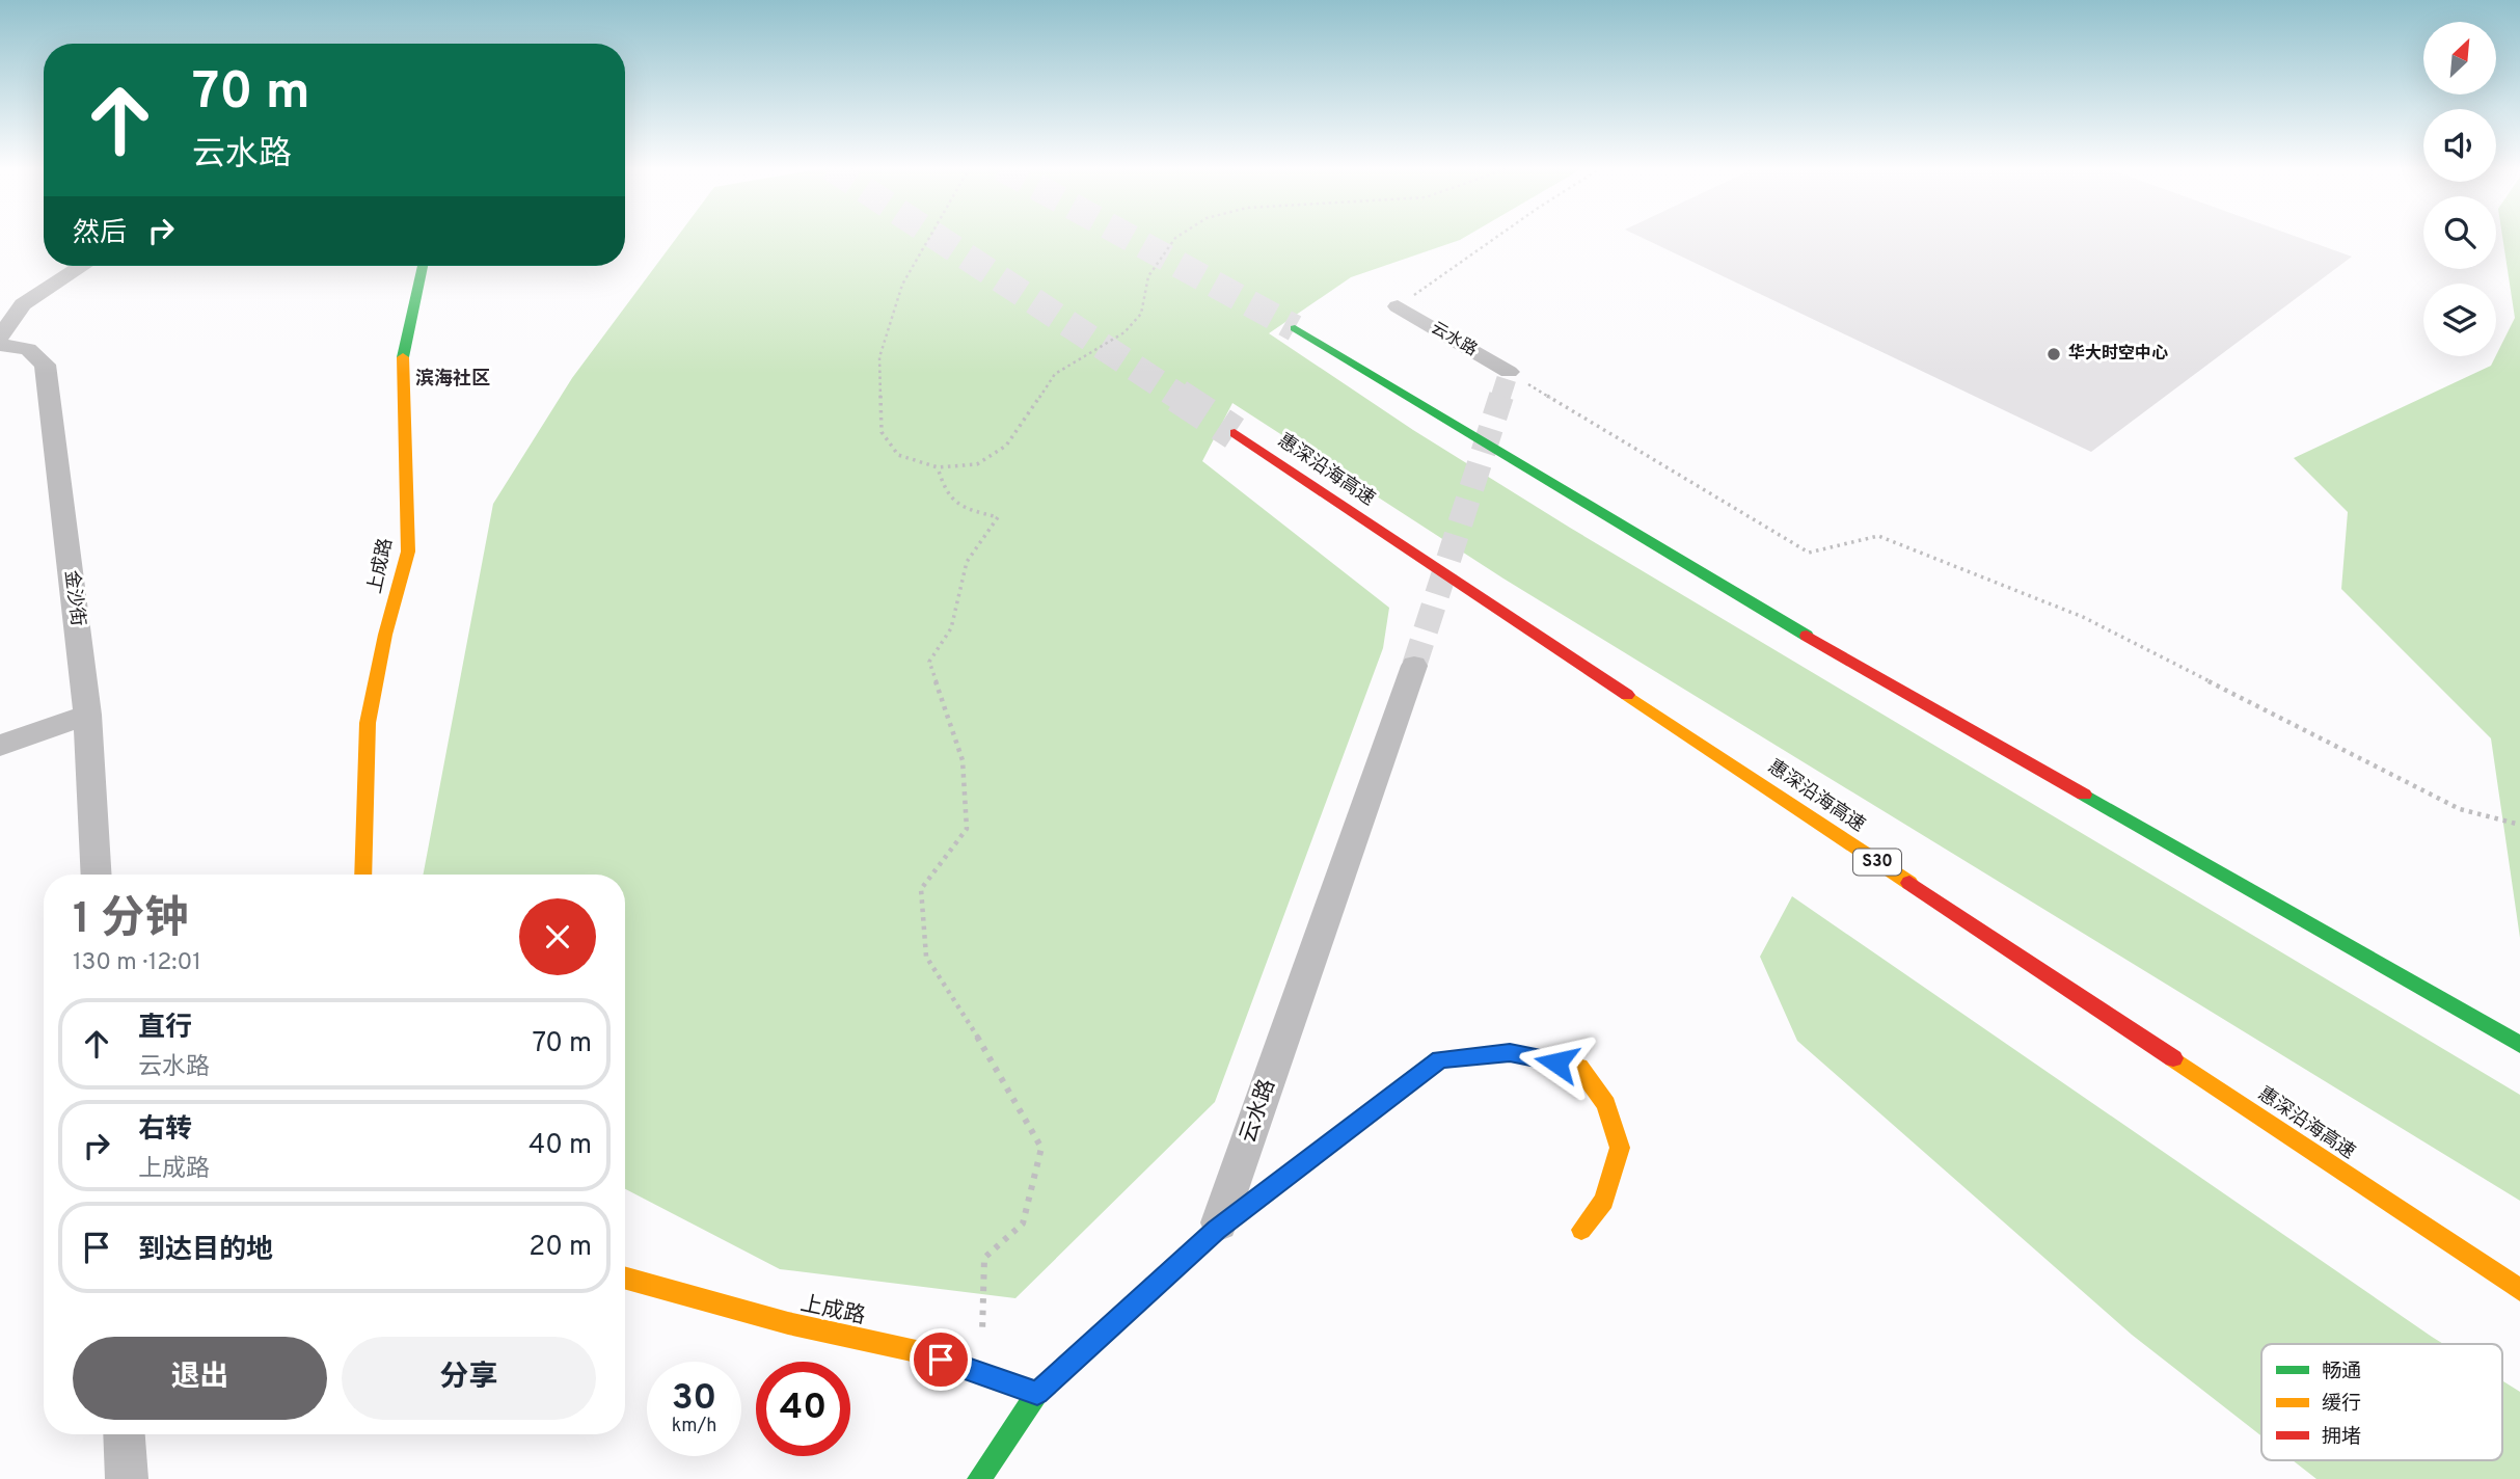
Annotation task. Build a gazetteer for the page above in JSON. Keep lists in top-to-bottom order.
{
  "streets": {
    "main road": [
      "云水路",
      "惠深沿海高速",
      "上成路",
      "S30"
    ],
    "street": ["金沙街"]
  },
  "crossings": [
    ["云水路", "上成路"]
  ],
  "districts": ["滨海社区"],
  "places": ["华大时空中心"],
  "legend": ["畅通", "缓行", "拥堵"],
  "north": "top right",
  "page": {
    "turn": ["70 m", "云水路"],
    "then": "然后",
    "heading": ["1 分钟", "130 m · 12:01"],
    "list": [
      {
        "name": "直行",
        "note": "云水路",
        "value": "70 m"
      },
      {
        "name": "右转",
        "note": "上成路",
        "value": "40 m"
      },
      {
        "name": "到达目的地",
        "value": "20 m"
      }
    ],
    "buttons": ["退出", "分享"],
    "speed": "30 km/h",
    "limit": "40"
  }
}
